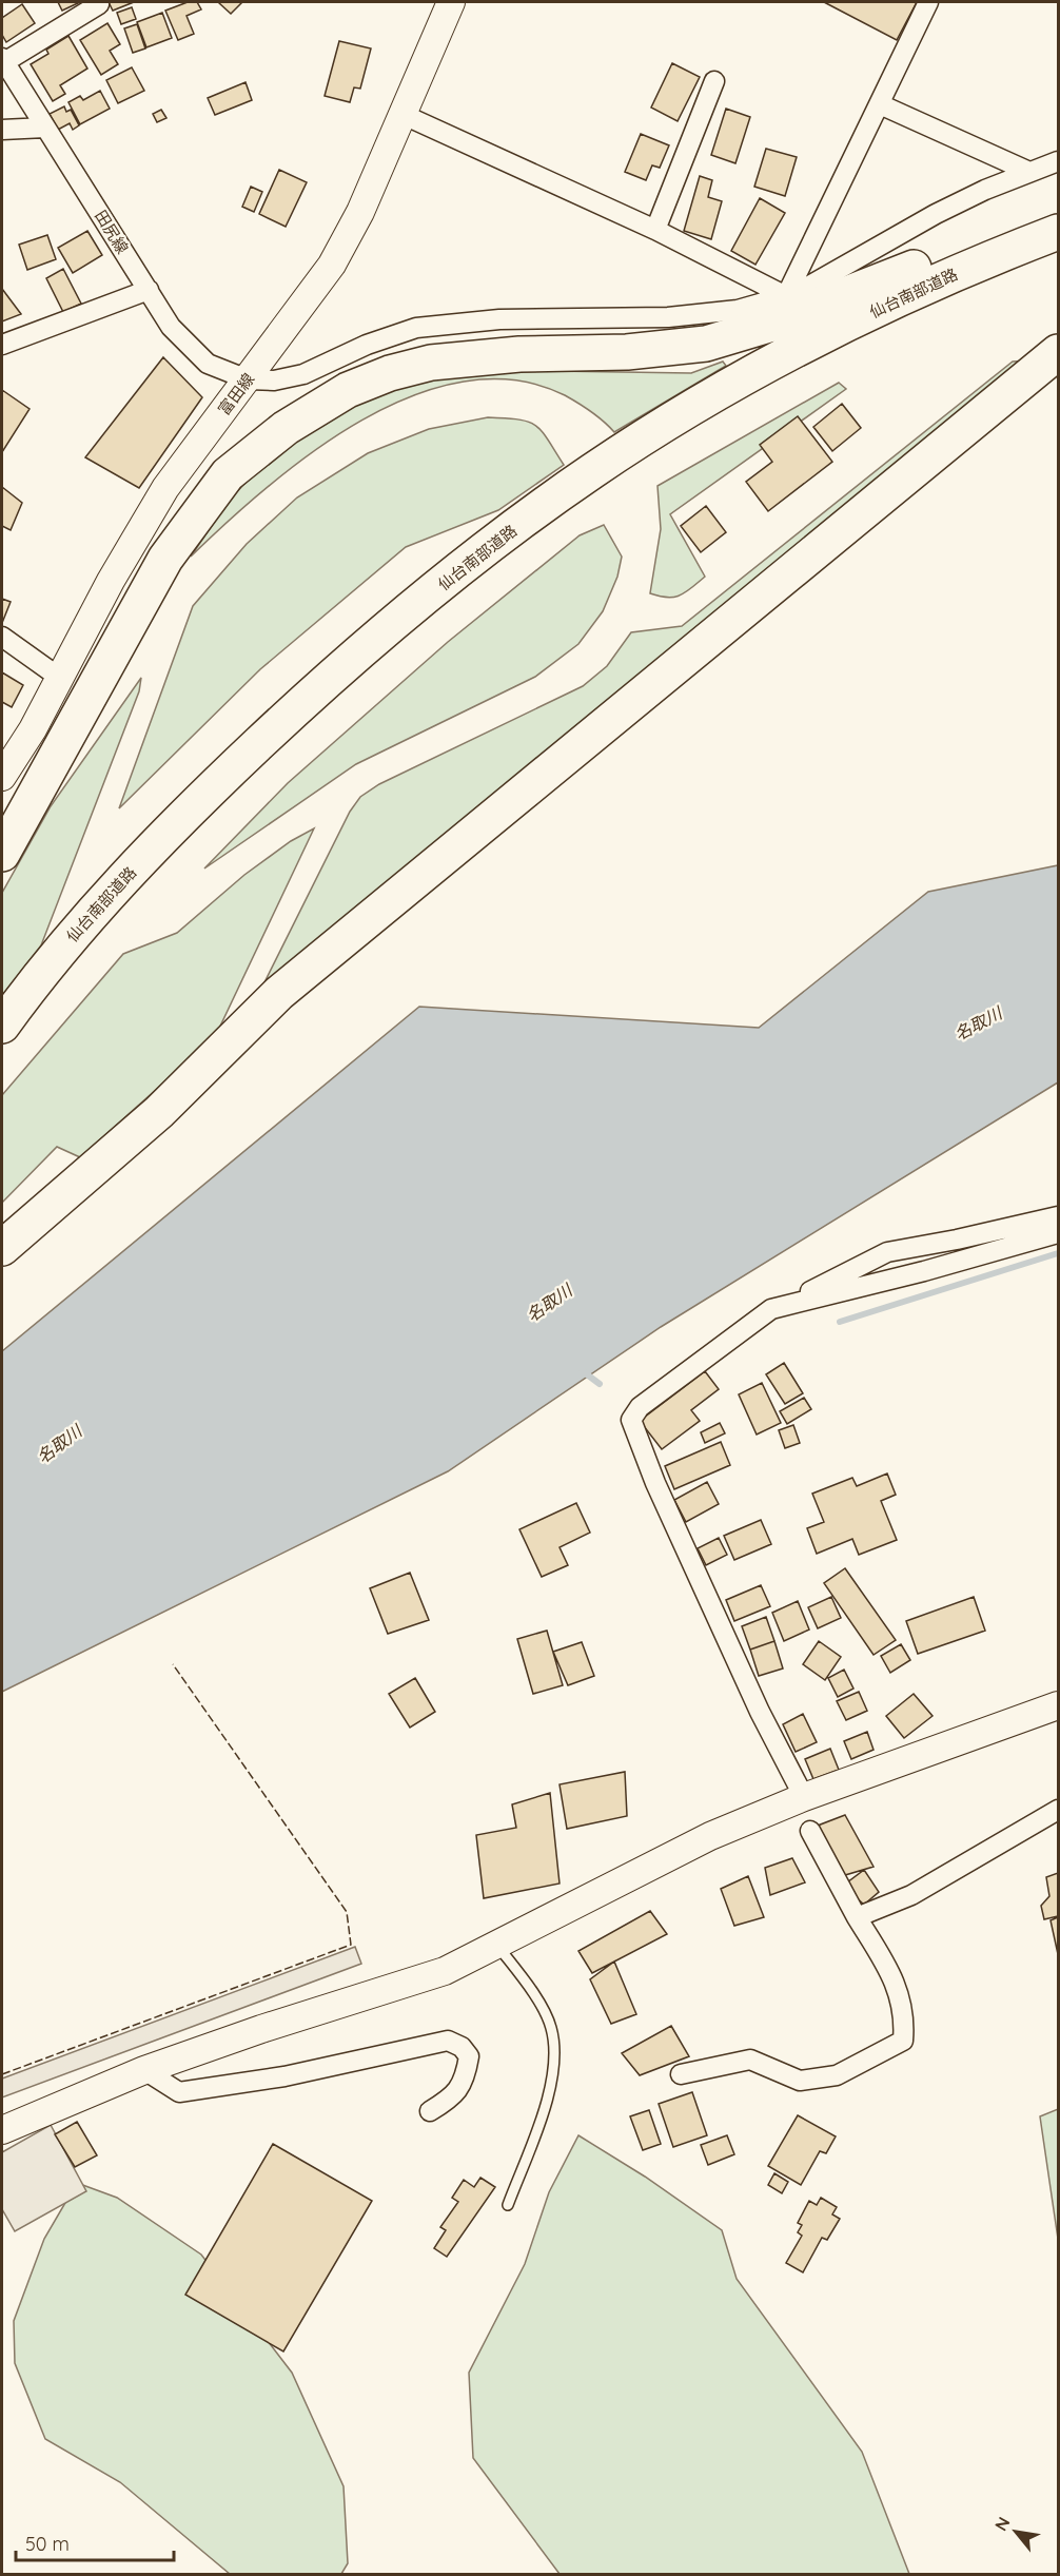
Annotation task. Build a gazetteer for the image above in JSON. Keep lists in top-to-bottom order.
{
  "streets": {
    "highway": ["仙台南部道路"],
    "street": ["田尻線", "富田線"]
  },
  "crossings": [
    ["田尻線", "富田線"]
  ],
  "water": ["名取川"],
  "scale_bar": "50 m",
  "north": "top left"
}
